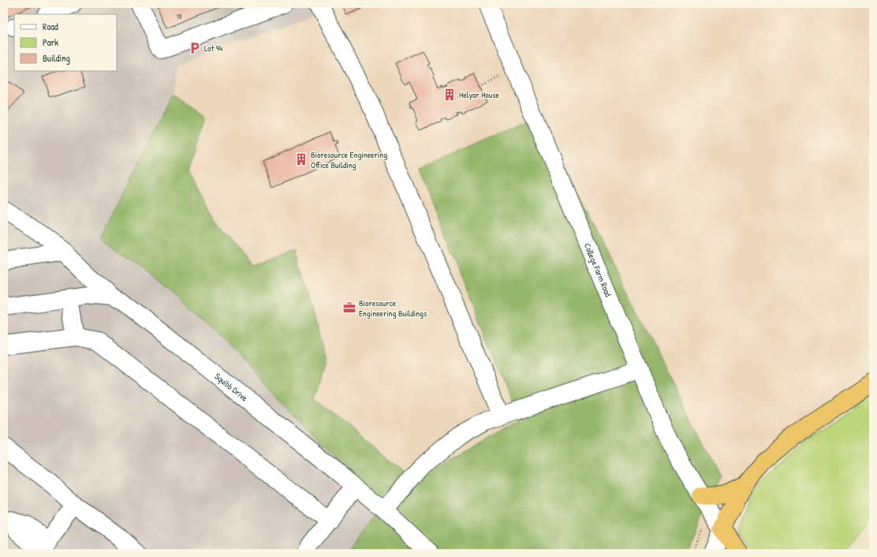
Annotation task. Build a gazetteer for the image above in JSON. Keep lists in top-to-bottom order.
{
  "streets": {
    "street": ["College Farm Road", "Squibb Drive"]
  },
  "places": {
    "parking": ["Lot 94"],
    "building": ["Helyar House", "Bioresource Engineering Office Building"],
    "office": ["Bioresource Engineering Buildings"]
  },
  "house_numbers": ["18"],
  "legend": ["Road", "Park", "Building"]
}
